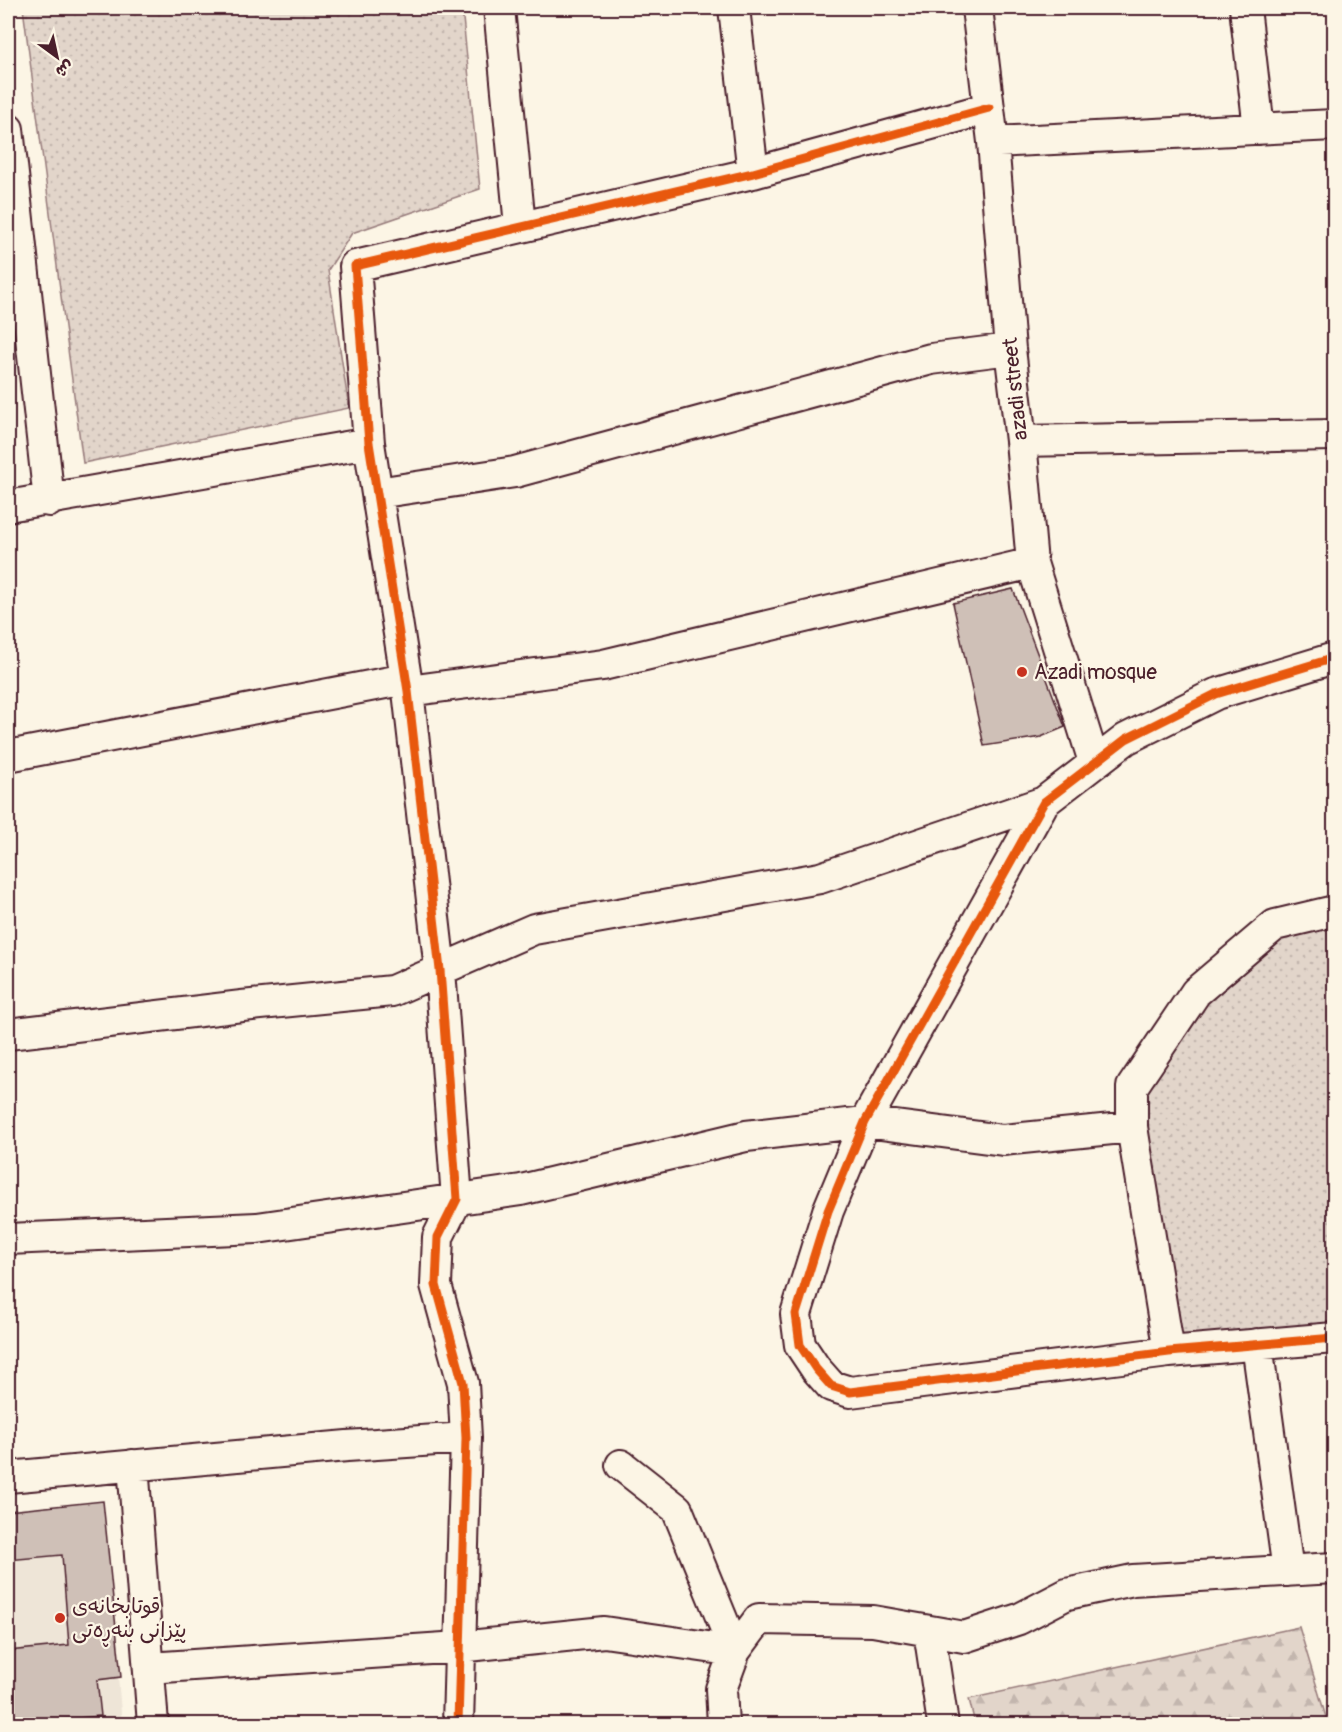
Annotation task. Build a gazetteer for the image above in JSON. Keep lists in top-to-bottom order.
{
  "streets": {
    "street": ["azadi street"]
  },
  "places": ["Azadi mosque", "قوتابخانەی پێزانی بنەڕەتی"],
  "north": "bottom right"
}
